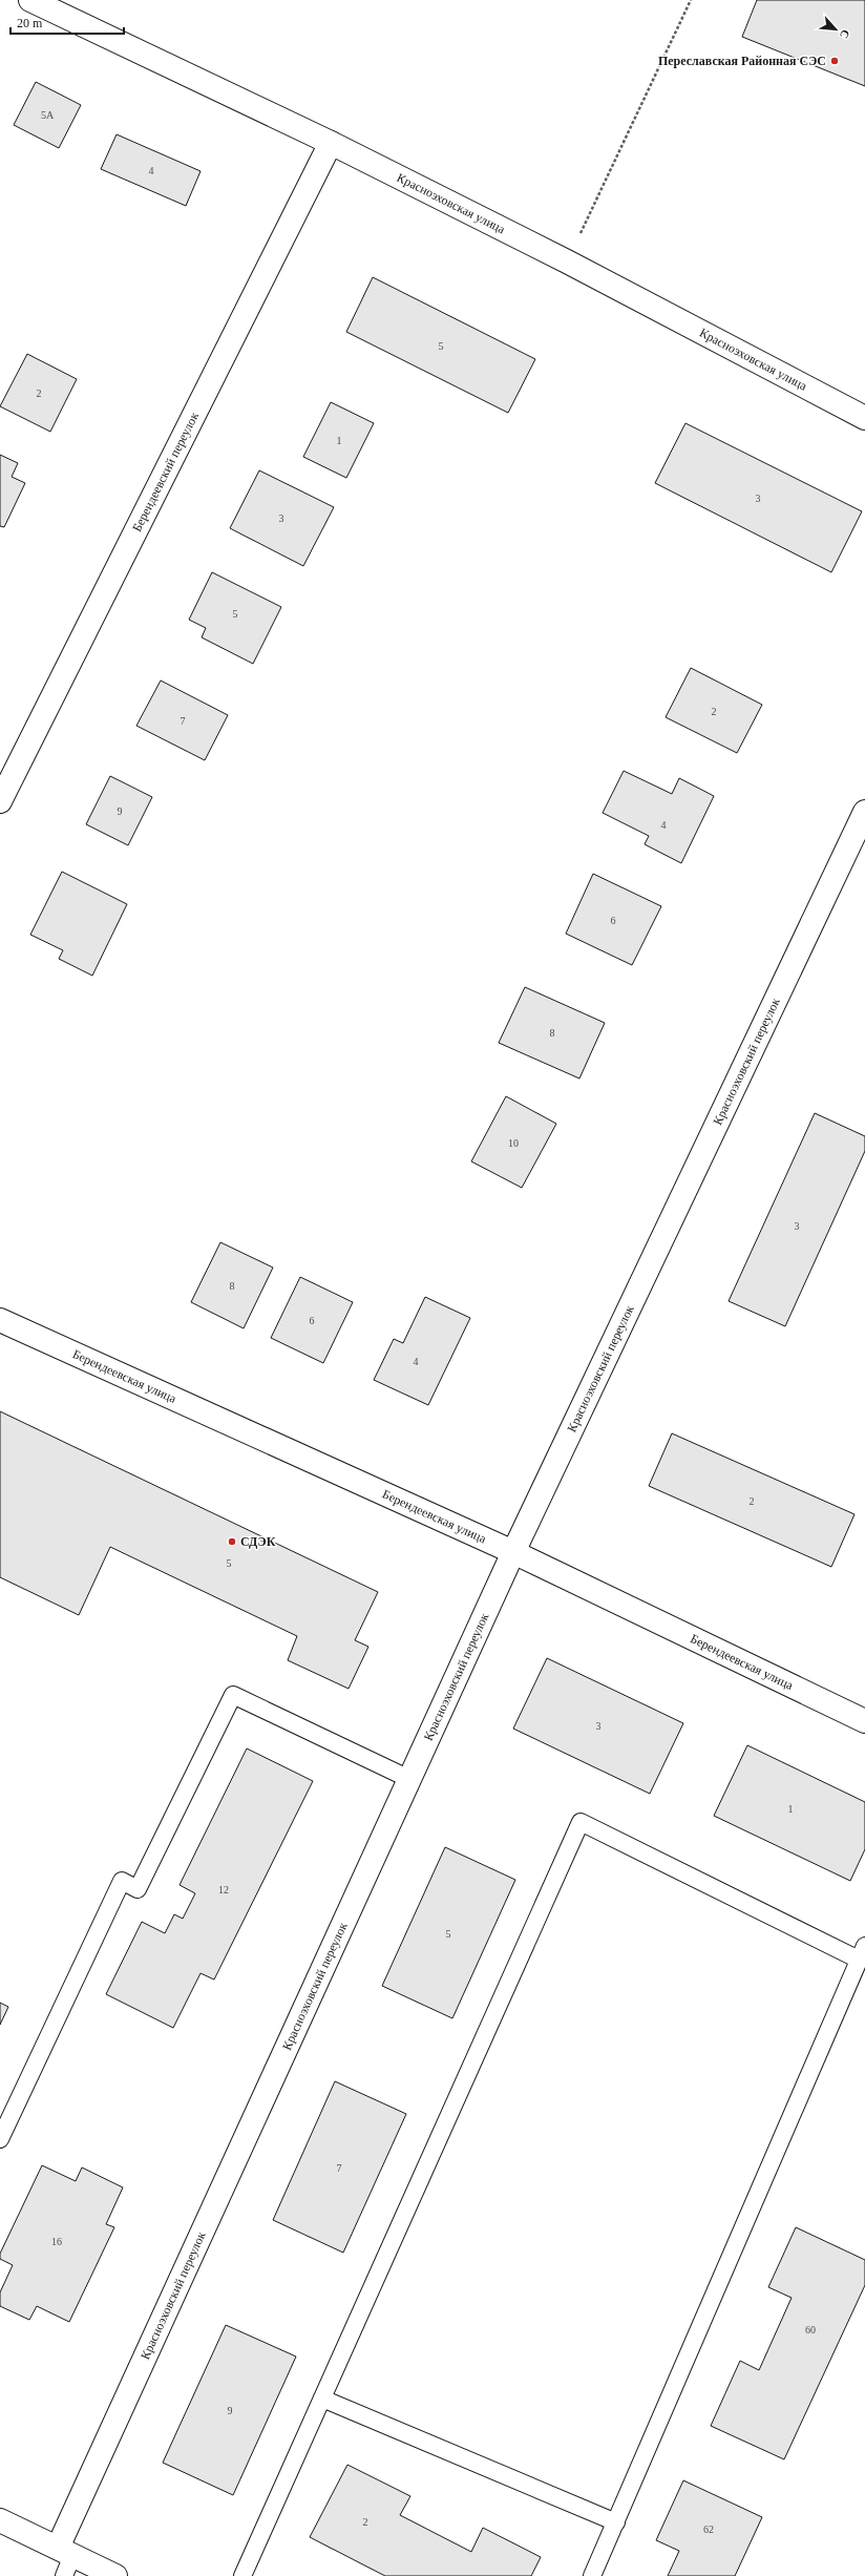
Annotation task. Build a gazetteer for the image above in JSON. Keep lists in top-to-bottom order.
{
  "streets": {
    "street": [
      "Красноэховская улица",
      "Берендеевский переулок",
      "Красноэховский переулок",
      "Берендеевская улица"
    ]
  },
  "crossings": [
    ["Красноэховская улица", "Берендеевский переулок"],
    ["Красноэховский переулок", "Берендеевская улица"]
  ],
  "places": ["Переславская Районная СЭС", "СДЭК"],
  "house_numbers": [
    "5А",
    "4",
    "5",
    "2",
    "1",
    "3",
    "3",
    "5",
    "2",
    "7",
    "9",
    "4",
    "6",
    "8",
    "10",
    "3",
    "8",
    "6",
    "4",
    "2",
    "5",
    "3",
    "1",
    "12",
    "5",
    "7",
    "16",
    "60",
    "9",
    "2",
    "62"
  ],
  "scale_bar": "20 m",
  "north": "bottom right"
}
